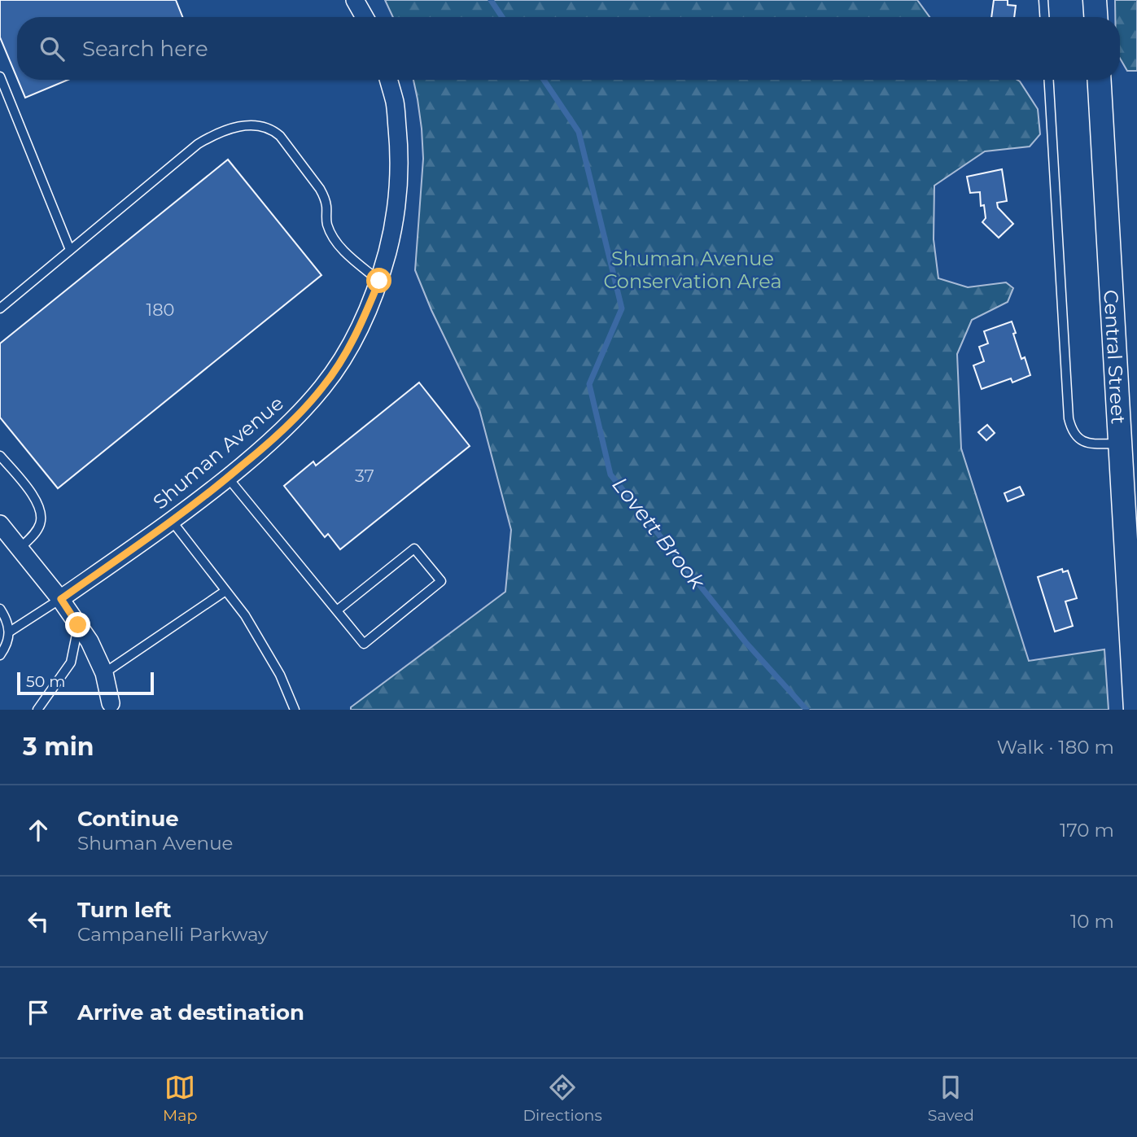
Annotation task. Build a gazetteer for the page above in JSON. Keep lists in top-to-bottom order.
{
  "streets": {
    "street": ["Central Street", "Shuman Avenue"]
  },
  "water": ["Lovett Brook"],
  "parks": ["Shuman Avenue Conservation Area"],
  "house_numbers": ["180", "37"],
  "scale_bar": "50 m",
  "page": {
    "search": "Search here",
    "scale": "50 m",
    "heading": ["3 min", "Walk · 180 m"],
    "list": [
      ["Continue", "Shuman Avenue", "170 m"],
      ["Turn left", "Campanelli Parkway", "10 m"],
      "Arrive at destination"
    ],
    "nav": ["Map", "Directions", "Saved"]
  }
}
